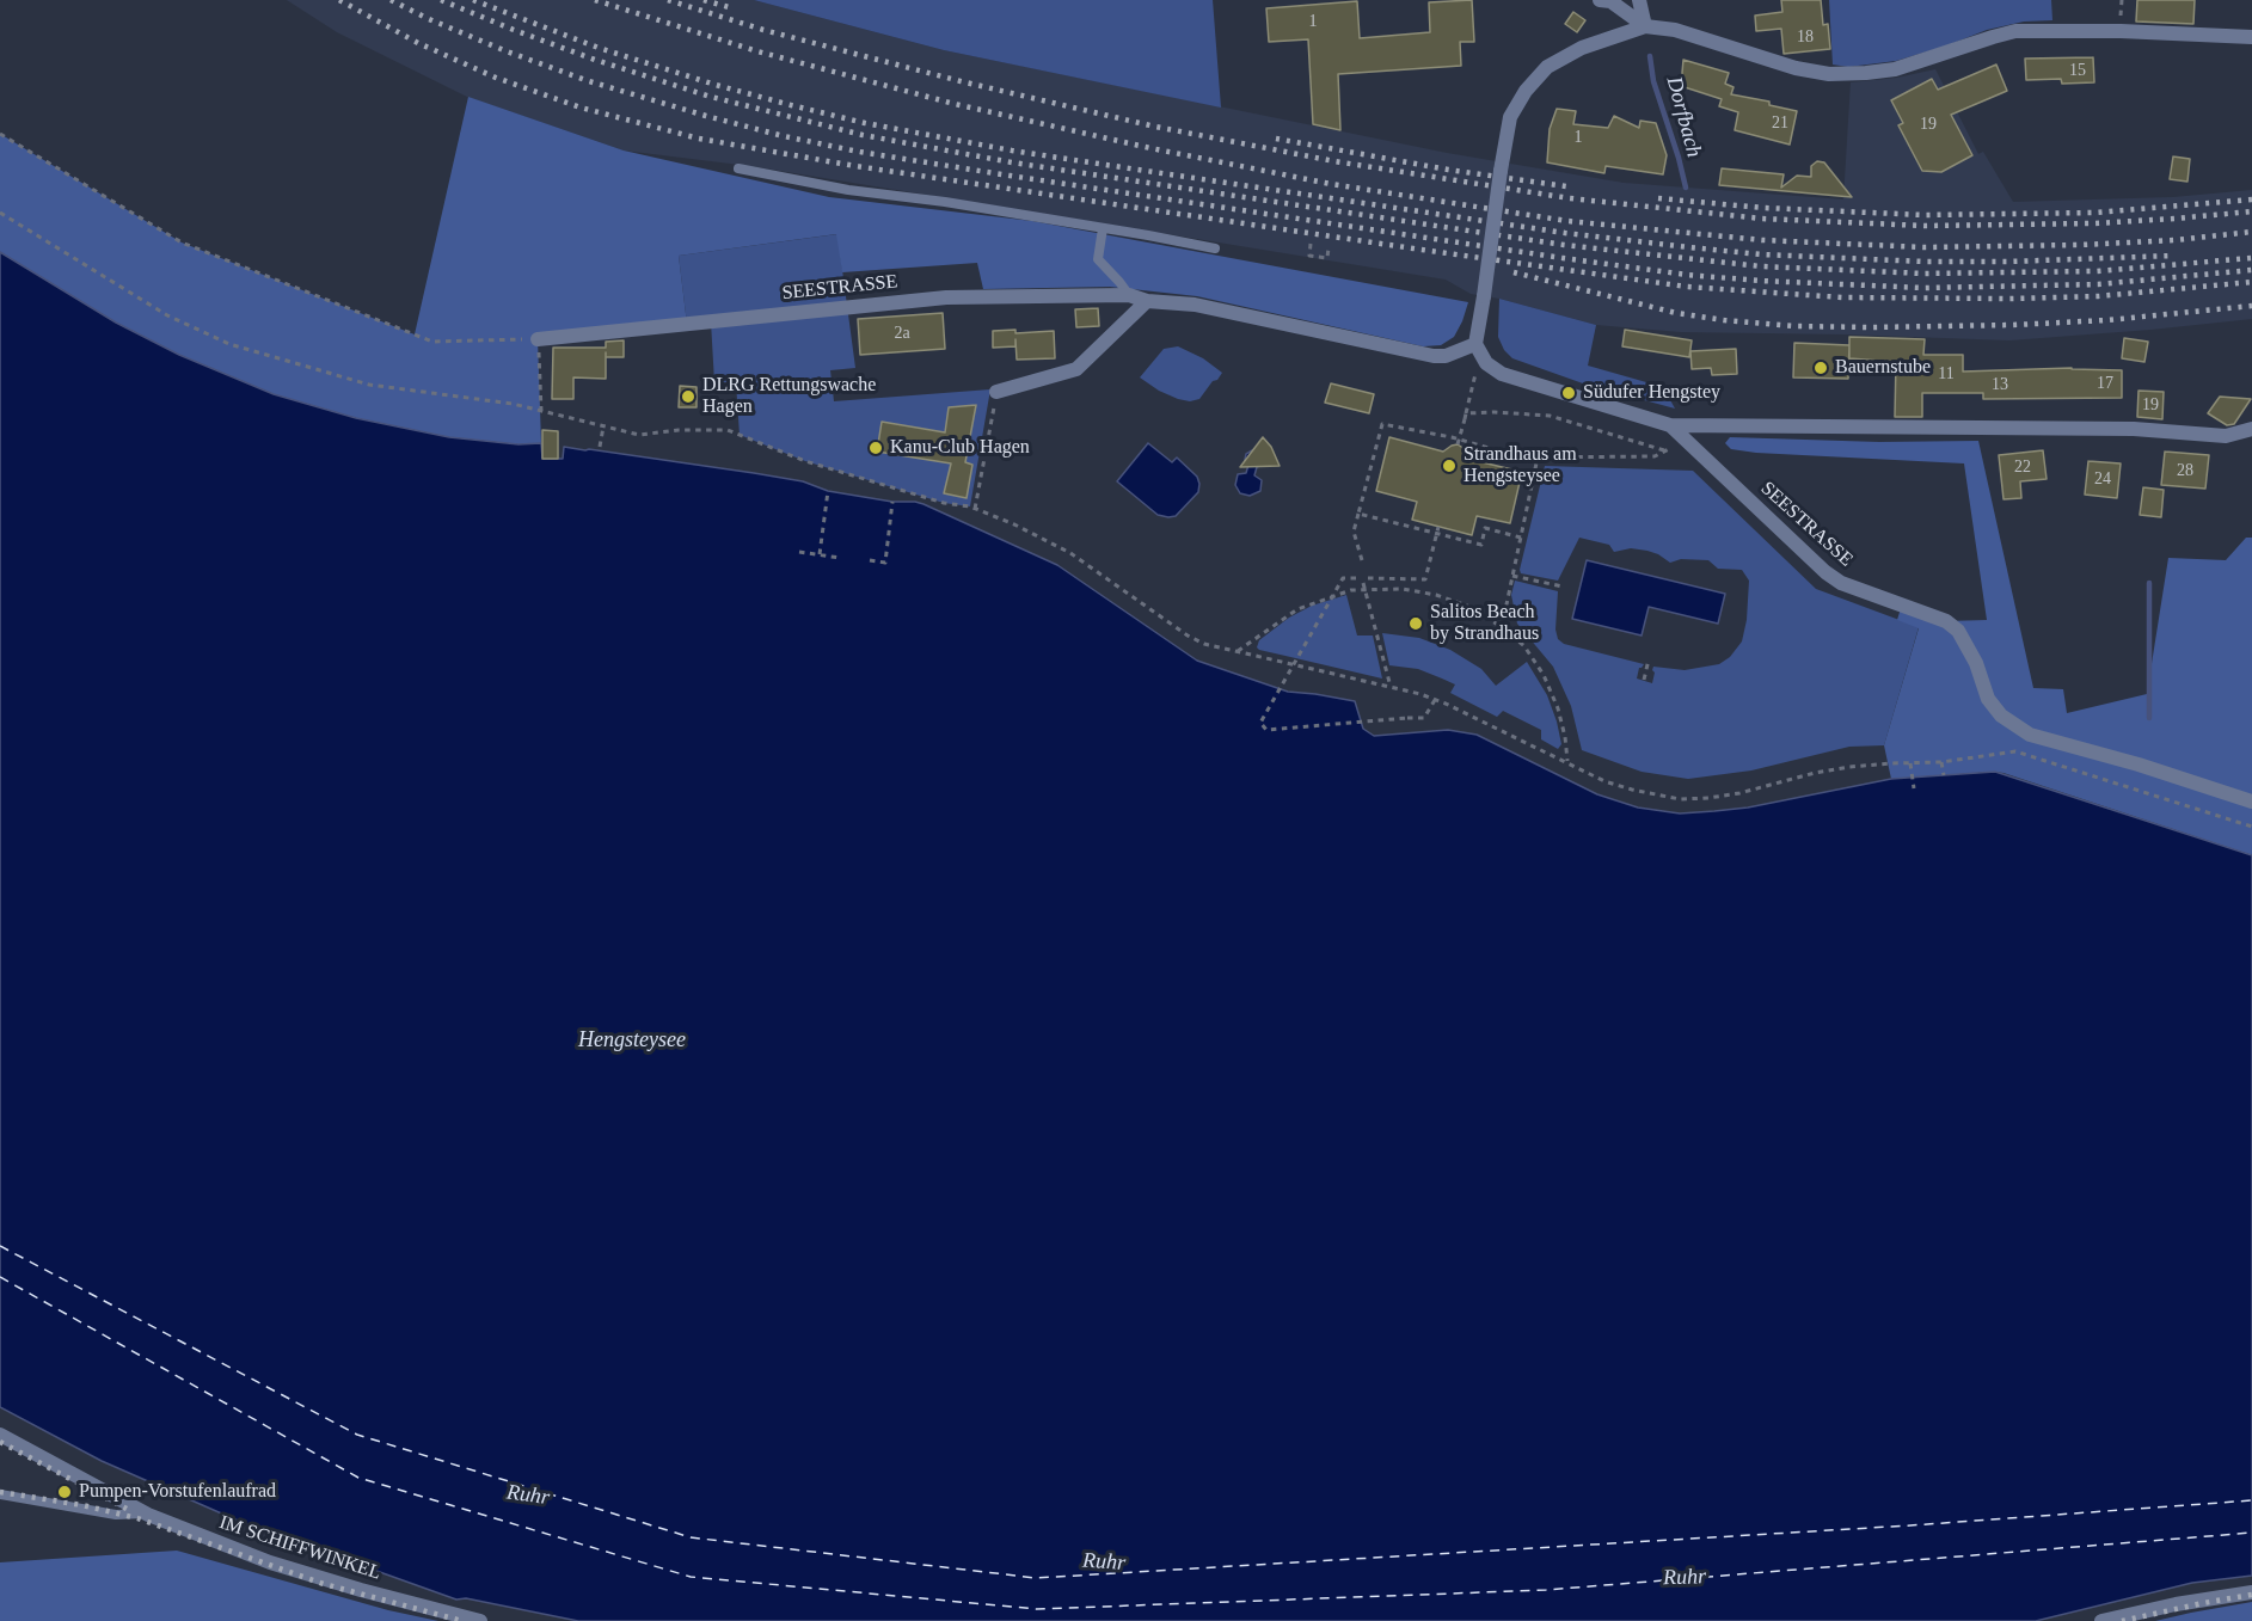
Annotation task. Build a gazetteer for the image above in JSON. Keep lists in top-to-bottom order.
{
  "streets": {
    "street": ["SEESTRASSE", "IM SCHIFFWINKEL"]
  },
  "water": ["Dorfbach", "Hengsteysee", "Ruhr"],
  "places": [
    "Bauernstube",
    "Südufer Hengstey",
    "DLRG Rettungswache Hagen",
    "Kanu-Club Hagen",
    "Strandhaus am Hengsteysee",
    "Salitos Beach by Strandhaus",
    "Pumpen-Vorstufenlaufrad"
  ],
  "house_numbers": [
    "1",
    "18",
    "15",
    "21",
    "19",
    "1",
    "2a",
    "11",
    "17",
    "13",
    "19",
    "22",
    "28",
    "24"
  ]
}
